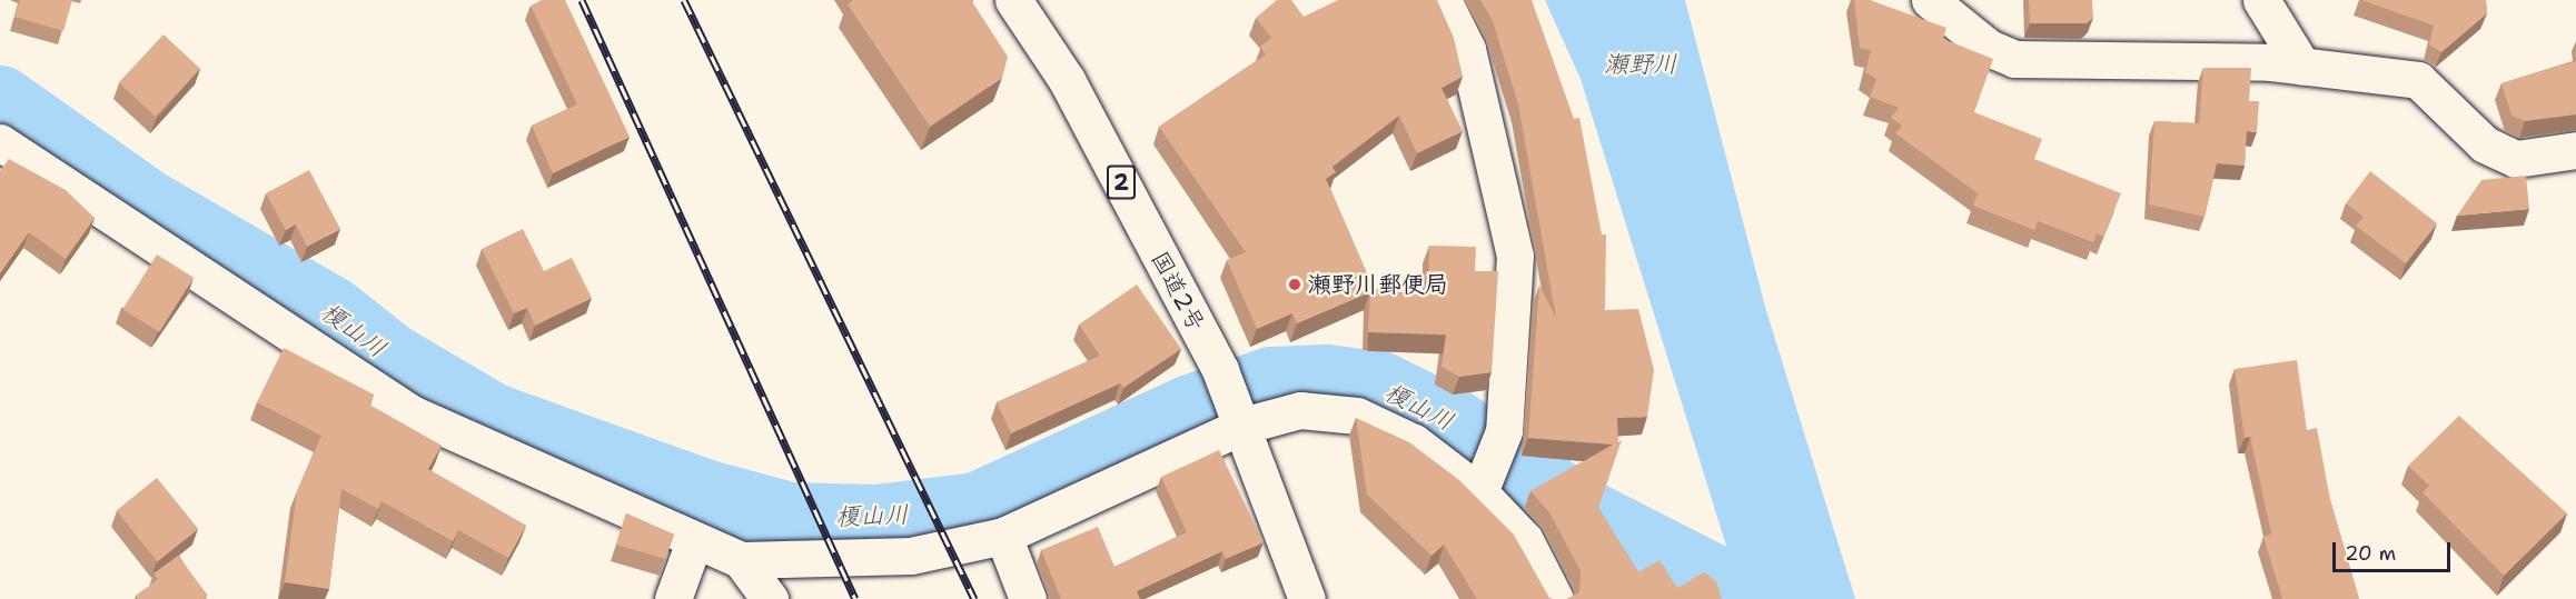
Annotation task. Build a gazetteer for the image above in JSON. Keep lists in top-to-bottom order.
{
  "streets": {
    "main road": ["2", "国道2号"]
  },
  "water": ["瀬野川", "榎山川"],
  "places": ["瀬野川郵便局"],
  "scale_bar": "20 m"
}
